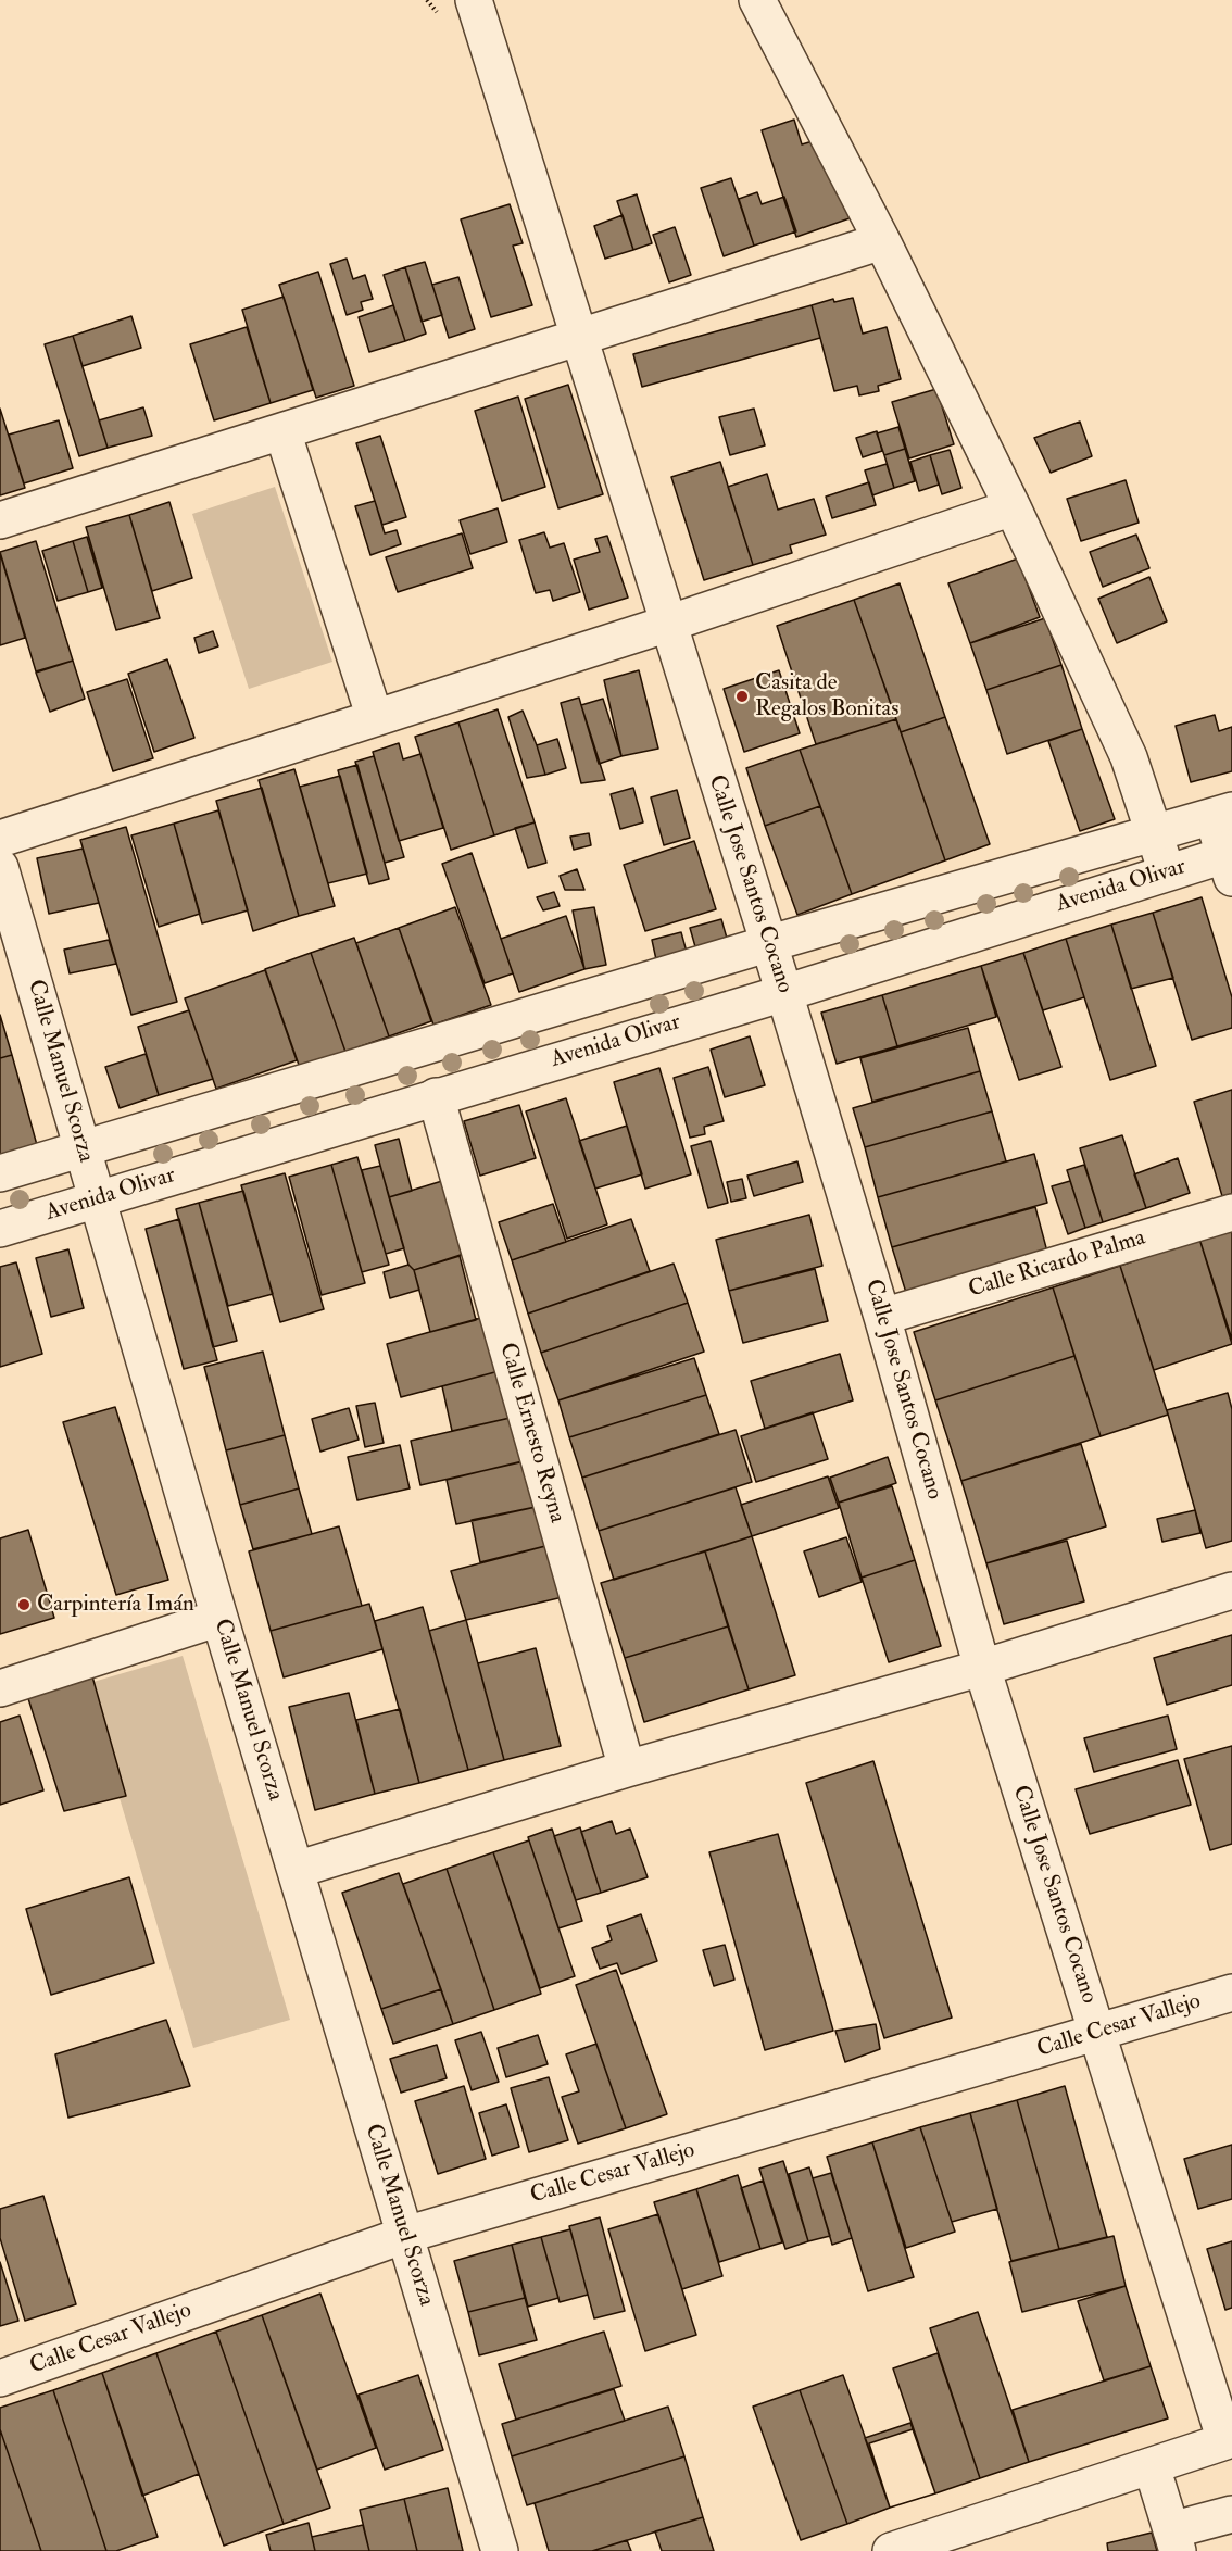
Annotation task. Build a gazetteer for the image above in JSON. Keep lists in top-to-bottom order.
{
  "streets": {
    "street": [
      "Calle Jose Santos Cocano",
      "Avenida Olivar",
      "Calle Manuel Scorza",
      "Calle Ricardo Palma",
      "Calle Ernesto Reyna",
      "Calle Cesar Vallejo"
    ]
  },
  "crossings": [
    ["Calle Jose Santos Cocano", "Avenida Olivar"],
    ["Calle Jose Santos Cocano", "Calle Ricardo Palma"],
    ["Calle Jose Santos Cocano", "Calle Cesar Vallejo"],
    ["Avenida Olivar", "Calle Manuel Scorza"],
    ["Avenida Olivar", "Calle Ernesto Reyna"],
    ["Calle Manuel Scorza", "Calle Cesar Vallejo"]
  ],
  "places": ["Casita de Regalos Bonitas", "Carpintería Imán"]
}
